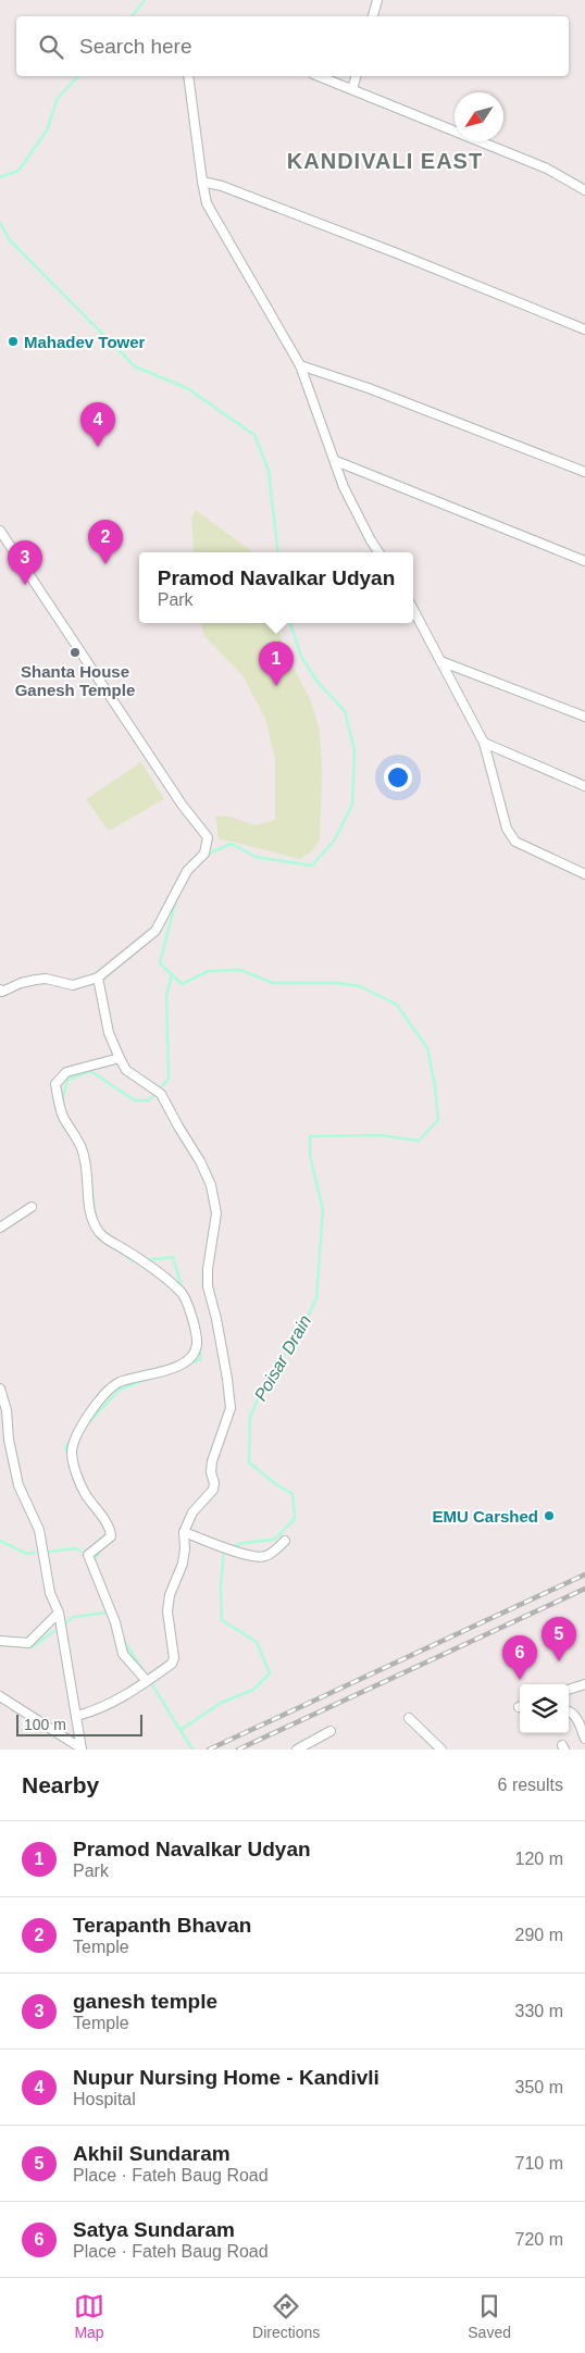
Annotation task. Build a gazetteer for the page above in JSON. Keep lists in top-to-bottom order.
{
  "districts": ["KANDIVALI EAST"],
  "water": ["Poisar Drain"],
  "places": ["Mahadev Tower", "Shanta House Ganesh Temple", "EMU Carshed"],
  "scale_bar": "100 m",
  "north": "bottom left",
  "page": {
    "search": "Search here",
    "pins": [
      "4",
      "2",
      "3",
      "1",
      "5",
      "6"
    ],
    "popup": ["Pramod Navalkar Udyan", "Park"],
    "scale": "100 m",
    "heading": ["Nearby", "6 results"],
    "list": [
      {
        "mark": "1",
        "name": "Pramod Navalkar Udyan",
        "note": "Park",
        "value": "120 m"
      },
      {
        "mark": "2",
        "name": "Terapanth Bhavan",
        "note": "Temple",
        "value": "290 m"
      },
      {
        "mark": "3",
        "name": "ganesh temple",
        "note": "Temple",
        "value": "330 m"
      },
      {
        "mark": "4",
        "name": "Nupur Nursing Home - Kandivli",
        "note": "Hospital",
        "value": "350 m"
      },
      {
        "mark": "5",
        "name": "Akhil Sundaram",
        "note": "Place · Fateh Baug Road",
        "value": "710 m"
      },
      {
        "mark": "6",
        "name": "Satya Sundaram",
        "note": "Place · Fateh Baug Road",
        "value": "720 m"
      }
    ],
    "nav": ["Map", "Directions", "Saved"]
  }
}
